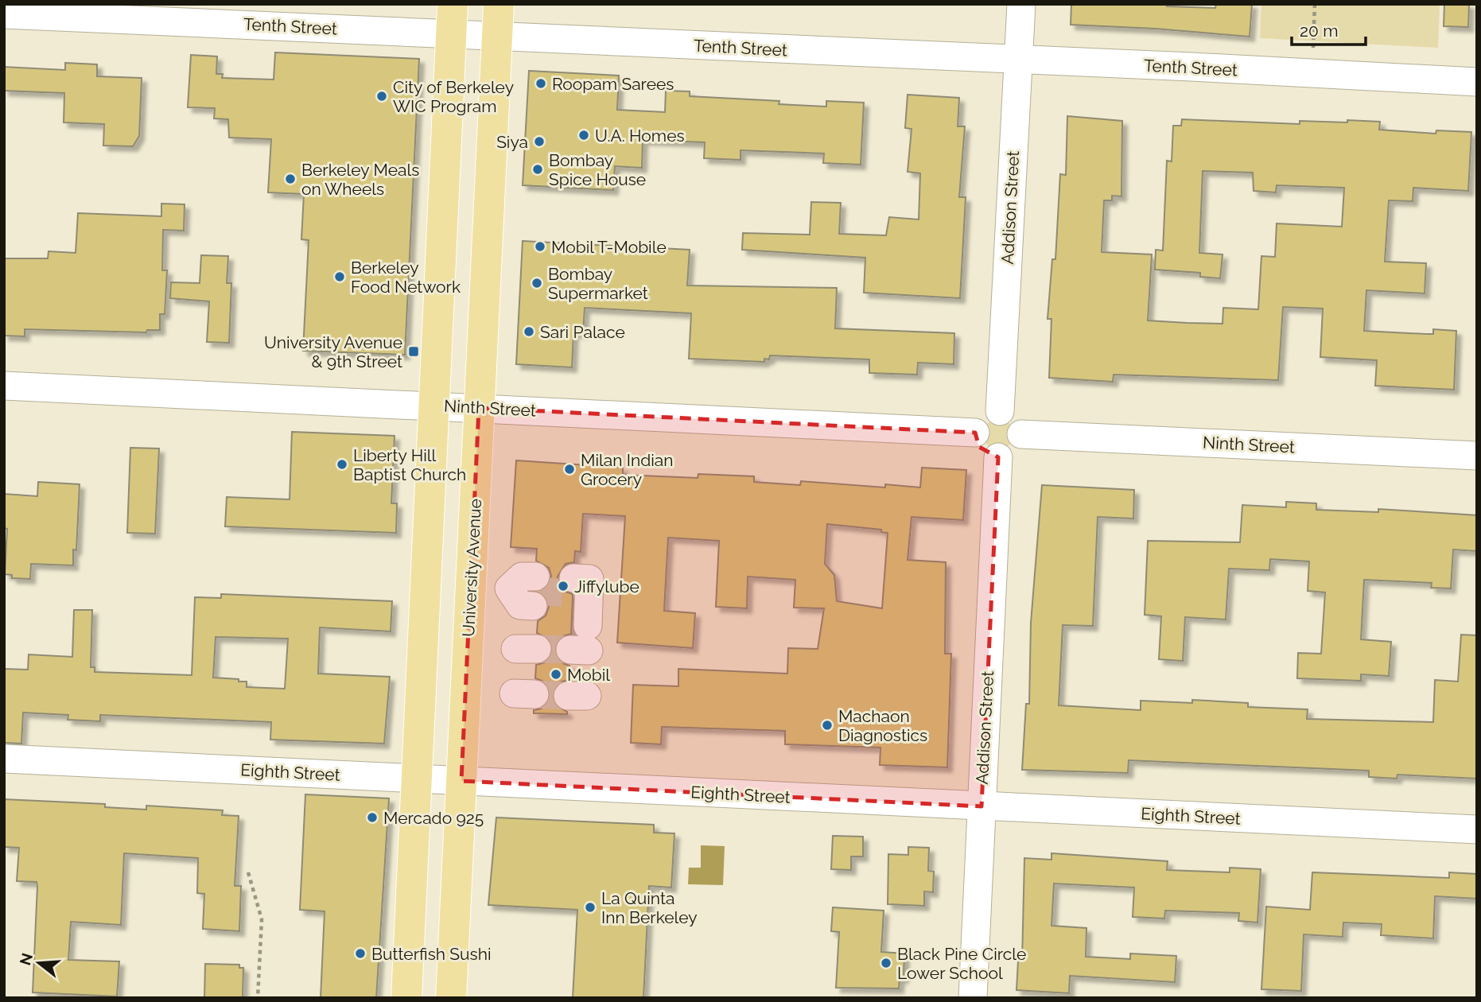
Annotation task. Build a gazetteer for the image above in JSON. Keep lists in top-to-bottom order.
{
  "streets": {
    "main road": ["University Avenue"],
    "street": [
      "Tenth Street",
      "Addison Street",
      "Ninth Street",
      "Eighth Street"
    ]
  },
  "crossings": [
    ["Tenth Street", "Addison Street"],
    ["Tenth Street", "University Avenue"],
    ["Addison Street", "Ninth Street"],
    ["Addison Street", "Eighth Street"],
    ["Ninth Street", "University Avenue"],
    ["University Avenue", "Eighth Street"]
  ],
  "places": {
    "other": [
      "Roopam Sarees",
      "City of Berkeley WIC Program",
      "U.A. Homes",
      "Siya",
      "Bombay Spice House",
      "Berkeley Meals on Wheels",
      "Mobil T-Mobile",
      "Berkeley Food Network",
      "Bombay Supermarket",
      "Sari Palace",
      "Liberty Hill Baptist Church",
      "Milan Indian Grocery",
      "Jiffylube",
      "Mobil",
      "Machaon Diagnostics",
      "Mercado 925",
      "La Quinta Inn Berkeley",
      "Butterfish Sushi",
      "Black Pine Circle Lower School"
    ],
    "transit": ["University Avenue & 9th Street"]
  },
  "scale_bar": "20 m",
  "north": "left"
}
